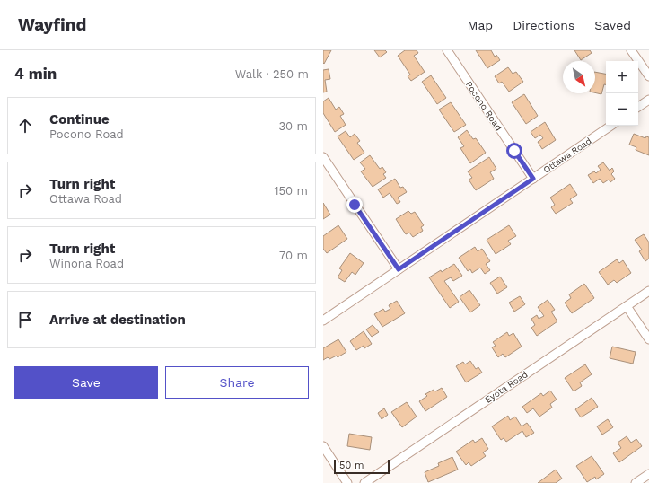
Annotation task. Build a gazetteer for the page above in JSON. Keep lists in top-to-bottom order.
{
  "streets": {
    "street": ["Pocono Road", "Ottawa Road", "Eyota Road"]
  },
  "crossings": [
    ["Pocono Road", "Ottawa Road"]
  ],
  "scale_bar": "50 m",
  "north": "bottom right",
  "page": {
    "header": "Wayfind",
    "nav": ["Map", "Directions", "Saved"],
    "heading": ["4 min", "Walk · 250 m"],
    "map_buttons": ["+", "−"],
    "list": [
      ["Continue", "Pocono Road", "30 m"],
      ["Turn right", "Ottawa Road", "150 m"],
      ["Turn right", "Winona Road", "70 m"],
      "Arrive at destination"
    ],
    "buttons": ["Save", "Share"],
    "scale": "50 m"
  }
}
